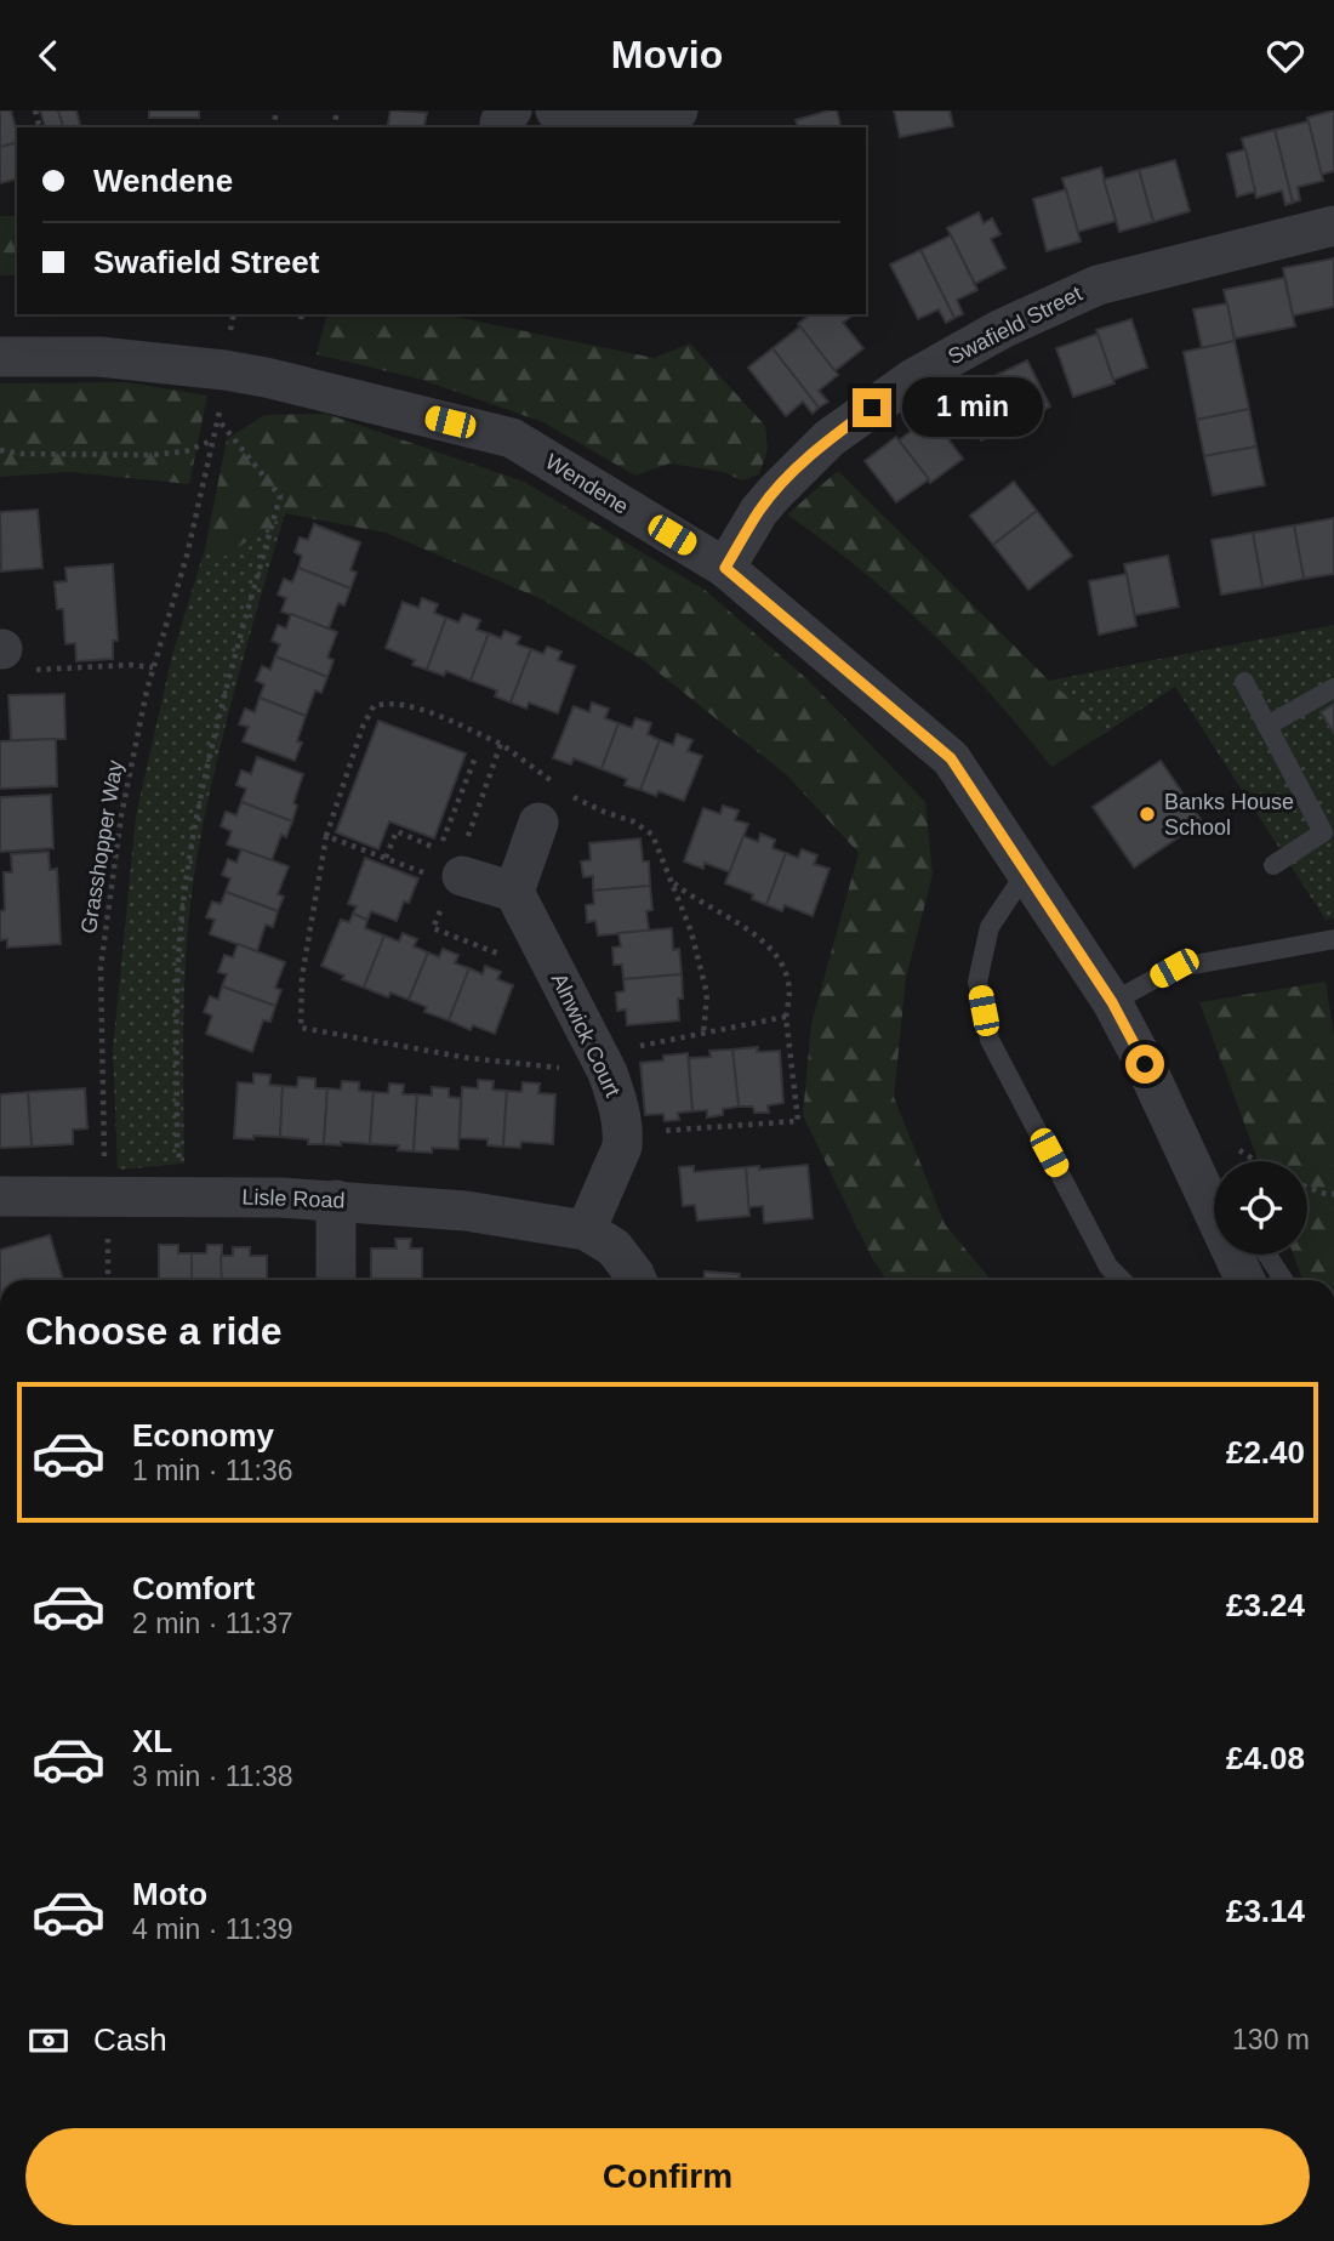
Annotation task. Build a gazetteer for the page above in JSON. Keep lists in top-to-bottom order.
{
  "streets": {
    "street": [
      "Swafield Street",
      "Wendene",
      "Alnwick Court",
      "Lisle Road"
    ],
    "path": ["Grasshopper Way"]
  },
  "crossings": [
    ["Swafield Street", "Wendene"],
    ["Grasshopper Way", "Lisle Road"]
  ],
  "places": ["Banks House School"],
  "page": {
    "header": "Movio",
    "banner": ["Wendene", "Swafield Street"],
    "bubble": "1 min",
    "heading": "Choose a ride",
    "list": [
      {
        "name": "Economy",
        "note": "1 min · 11:36",
        "value": "£2.40"
      },
      {
        "name": "Comfort",
        "note": "2 min · 11:37",
        "value": "£3.24"
      },
      {
        "name": "XL",
        "note": "3 min · 11:38",
        "value": "£4.08"
      },
      {
        "name": "Moto",
        "note": "4 min · 11:39",
        "value": "£3.14"
      }
    ],
    "pay": ["Cash", "130 m"],
    "buttons": "Confirm"
  }
}
